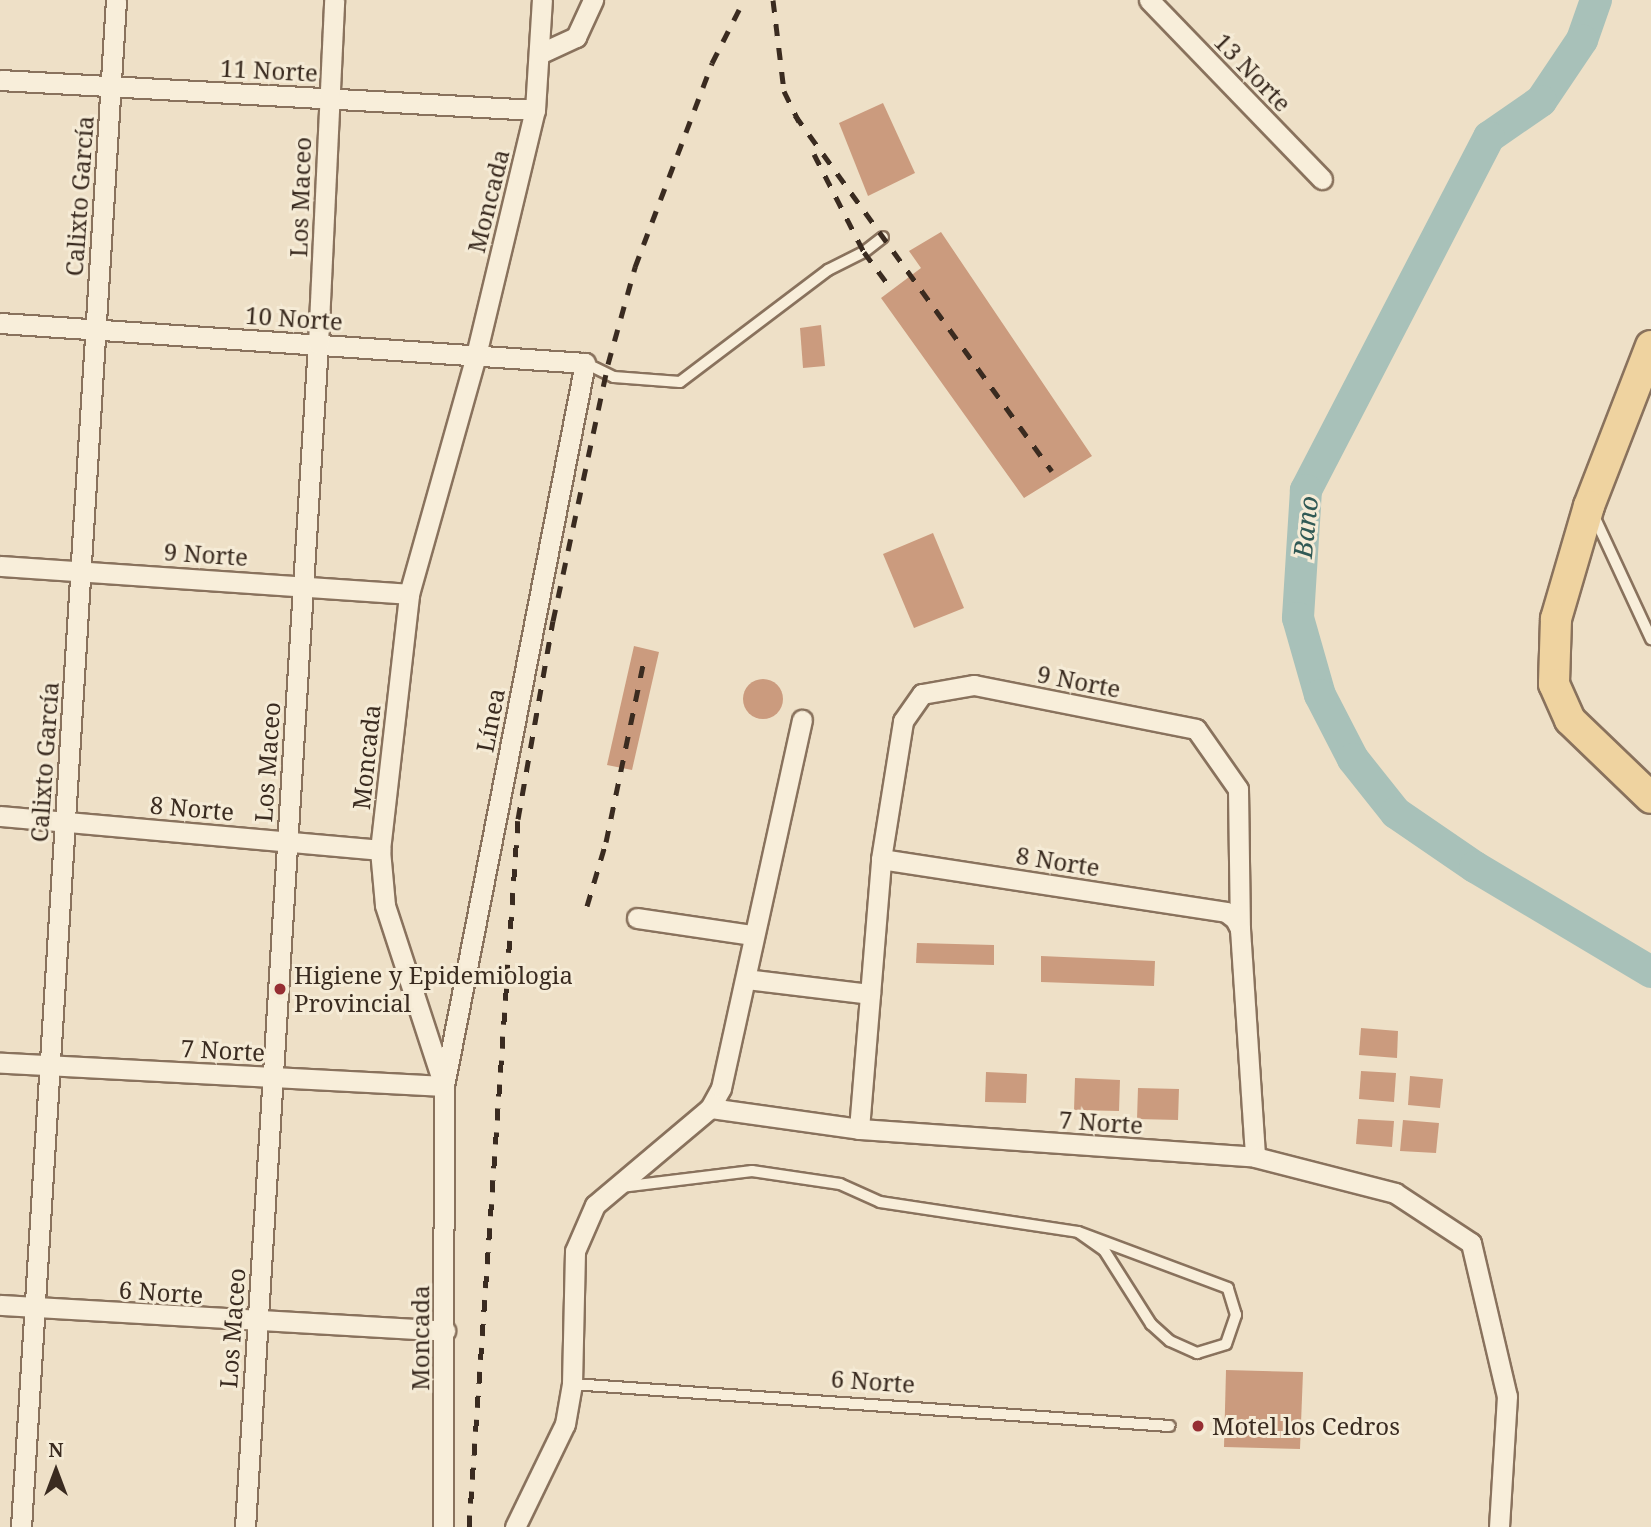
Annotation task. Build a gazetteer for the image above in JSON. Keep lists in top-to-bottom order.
{
  "streets": {
    "street": [
      "11 Norte",
      "13 Norte",
      "Calixto García",
      "Los Maceo",
      "Moncada",
      "10 Norte",
      "9 Norte",
      "Línea",
      "8 Norte",
      "7 Norte",
      "6 Norte"
    ]
  },
  "crossings": [
    ["11 Norte", "Calixto García"],
    ["11 Norte", "Los Maceo"],
    ["11 Norte", "Moncada"],
    ["Calixto García", "10 Norte"],
    ["Calixto García", "9 Norte"],
    ["Calixto García", "8 Norte"],
    ["Calixto García", "7 Norte"],
    ["Calixto García", "6 Norte"],
    ["Los Maceo", "10 Norte"],
    ["Los Maceo", "9 Norte"],
    ["Los Maceo", "8 Norte"],
    ["Los Maceo", "7 Norte"],
    ["Los Maceo", "6 Norte"],
    ["Moncada", "10 Norte"],
    ["Moncada", "9 Norte"],
    ["Moncada", "Línea"],
    ["Moncada", "8 Norte"],
    ["Moncada", "7 Norte"],
    ["Moncada", "6 Norte"],
    ["10 Norte", "Línea"],
    ["9 Norte", "8 Norte"],
    ["9 Norte", "7 Norte"],
    ["Línea", "7 Norte"]
  ],
  "water": ["Bano"],
  "places": ["Higiene y Epidemiologia Provincial", "Motel los Cedros"],
  "north": "top"
}
